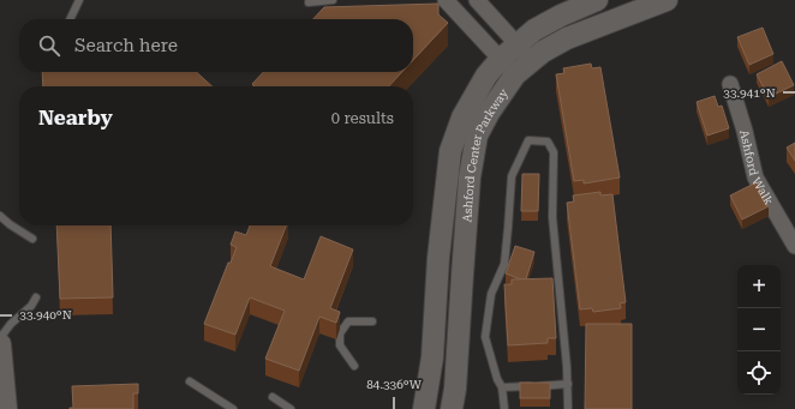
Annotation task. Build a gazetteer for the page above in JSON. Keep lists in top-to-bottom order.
{
  "streets": {
    "street": ["Ashford Center Parkway", "Ashford Walk"]
  },
  "page": {
    "search": "Search here",
    "heading": ["Nearby", "0 results"],
    "map_buttons": ["+", "−"]
  },
  "coordinates": ["33.941°N", "33.940°N", "84.336°W"]
}
